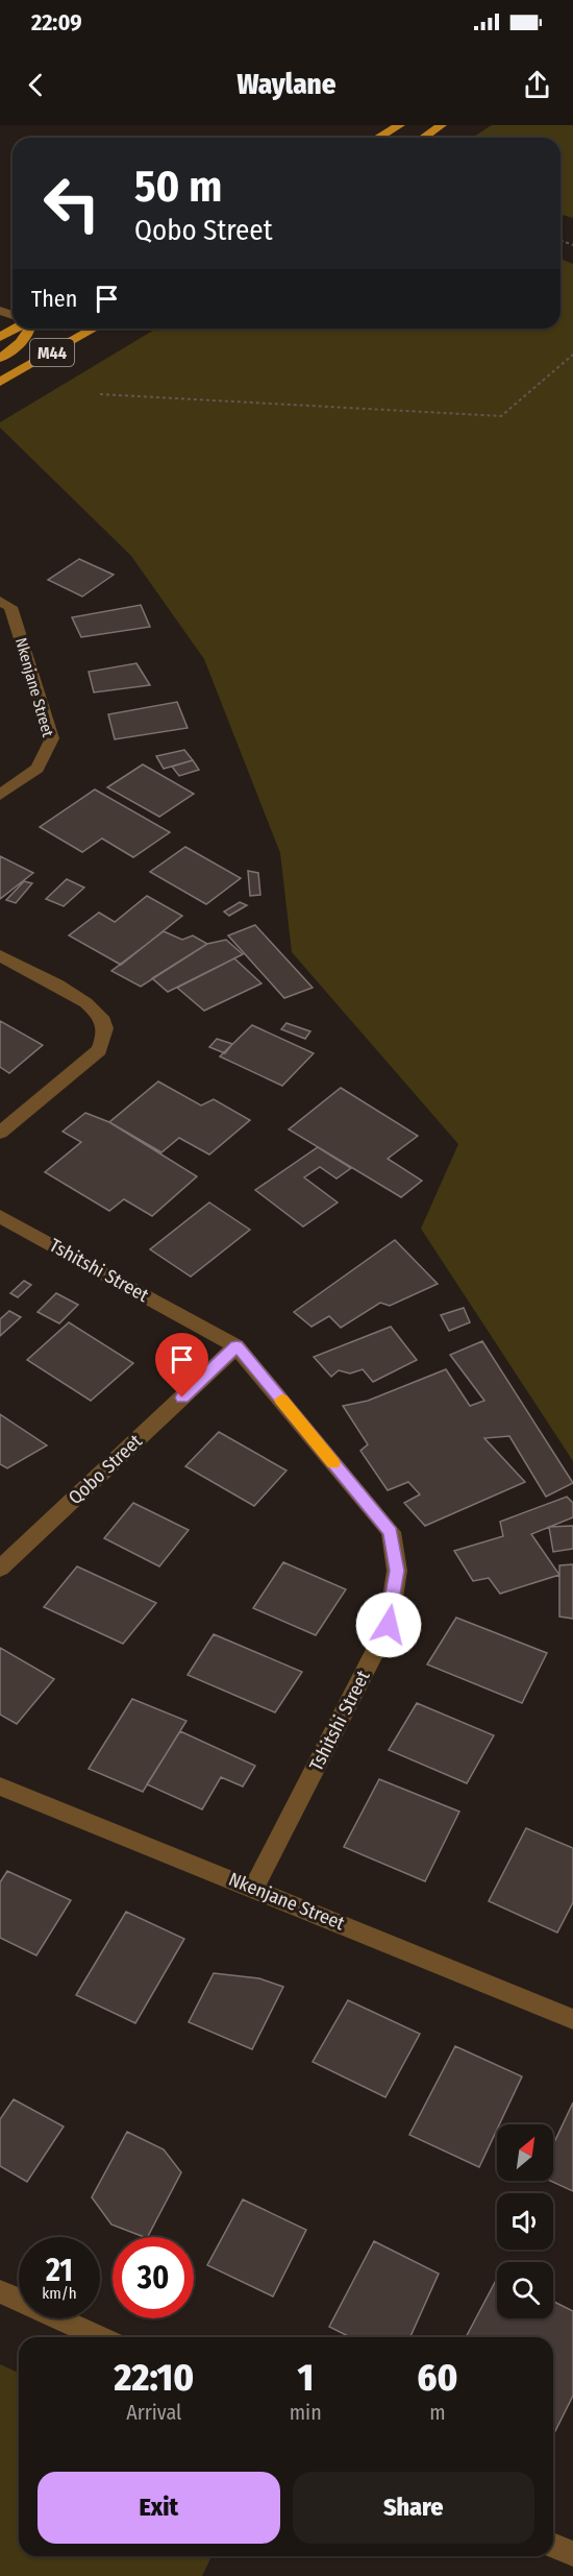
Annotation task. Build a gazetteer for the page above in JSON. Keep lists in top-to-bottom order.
{
  "streets": {
    "main road": ["M44"],
    "street": ["Nkenjane Street", "Tshitshi Street", "Qobo Street"]
  },
  "crossings": [
    ["Nkenjane Street", "Tshitshi Street"],
    ["Tshitshi Street", "Qobo Street"]
  ],
  "north": "top right",
  "page": {
    "status": "22:09",
    "header": "Waylane",
    "turn": ["50 m", "Qobo Street"],
    "then": "Then",
    "speed": "21 km/h",
    "limit": "30",
    "eta": [
      "22:10",
      "Arrival",
      "1",
      "min",
      "60",
      "m"
    ],
    "buttons": ["Exit", "Share"]
  }
}
